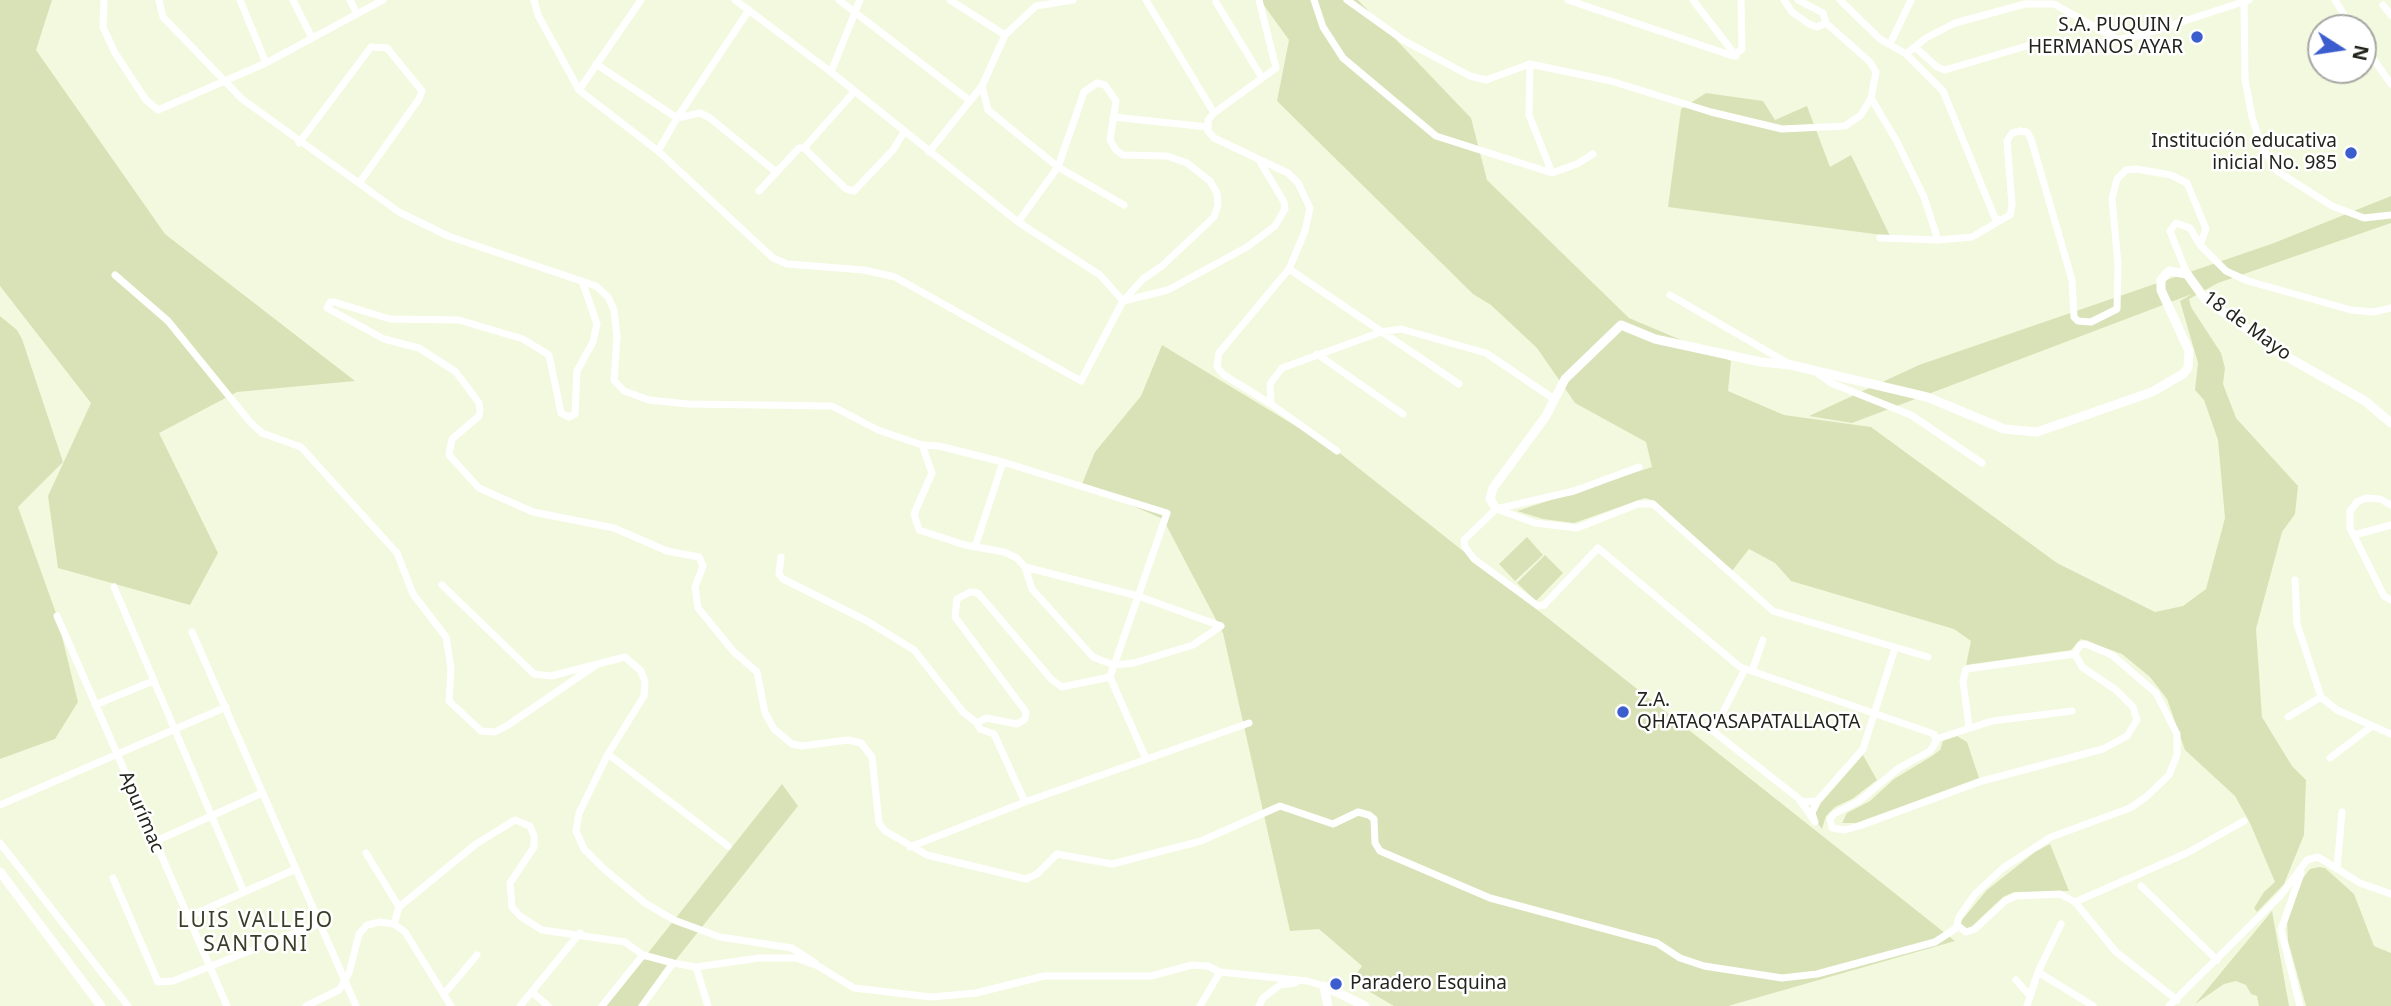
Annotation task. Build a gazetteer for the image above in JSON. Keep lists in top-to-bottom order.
{
  "streets": {
    "street": ["18 de Mayo", "Apurímac"]
  },
  "districts": ["LUIS VALLEJO SANTONI"],
  "places": [
    "S.A. PUQUIN / HERMANOS AYAR",
    "Institución educativa inicial No. 985",
    "Z.A. QHATAQ'ASAPATALLAQTA",
    "Paradero Esquina"
  ],
  "north": "right"
}
